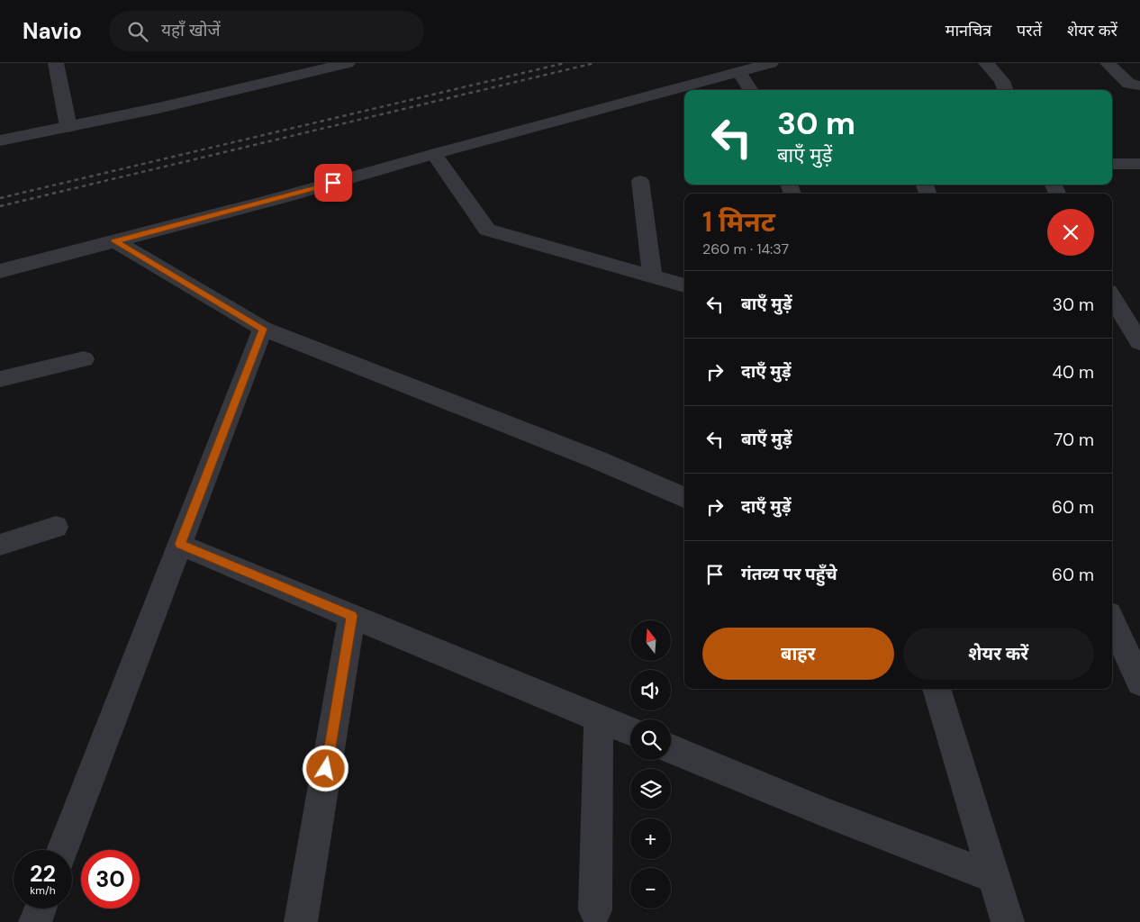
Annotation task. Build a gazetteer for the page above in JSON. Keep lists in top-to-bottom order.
{
  "north": "top",
  "page": {
    "header": "Navio",
    "search": "यहाँ खोजें",
    "nav": ["मानचित्र", "परतें", "शेयर करें"],
    "turn": ["30 m", "बाएँ मुड़ें"],
    "heading": ["1 मिनट", "260 m · 14:37"],
    "list": [
      {
        "name": "बाएँ मुड़ें",
        "value": "30 m"
      },
      {
        "name": "दाएँ मुड़ें",
        "value": "40 m"
      },
      {
        "name": "बाएँ मुड़ें",
        "value": "70 m"
      },
      {
        "name": "दाएँ मुड़ें",
        "value": "60 m"
      },
      {
        "name": "गंतव्य पर पहुँचे",
        "value": "60 m"
      }
    ],
    "buttons": ["बाहर", "शेयर करें"],
    "map_buttons": ["+", "−"],
    "speed": "22 km/h",
    "limit": "30"
  }
}
